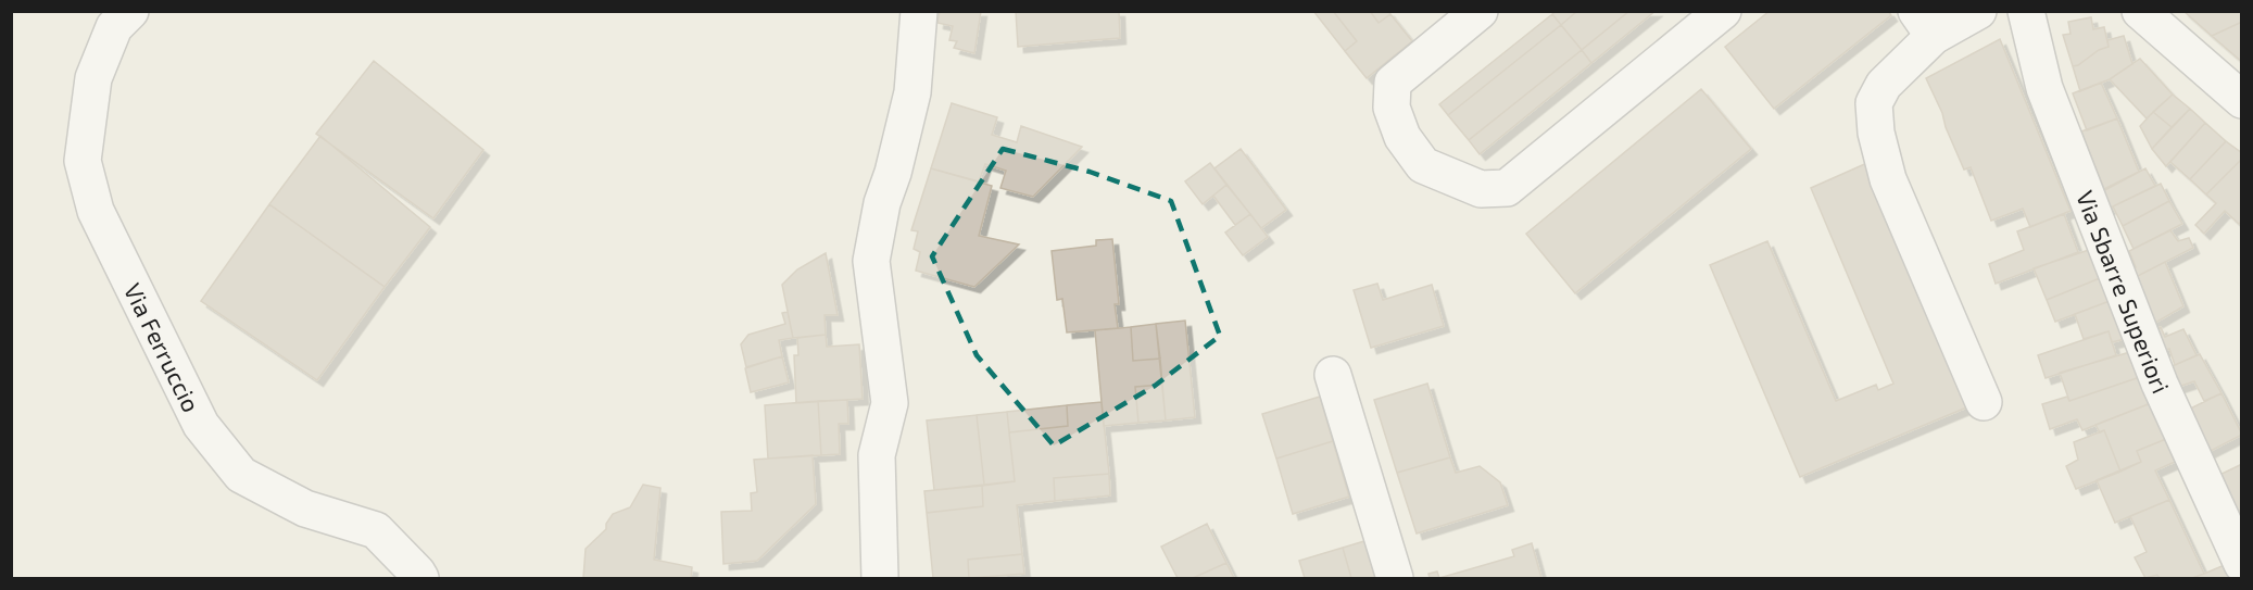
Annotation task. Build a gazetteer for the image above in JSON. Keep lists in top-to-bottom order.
{
  "streets": {
    "street": ["Via Sbarre Superiori", "Via Ferruccio"]
  }
}
